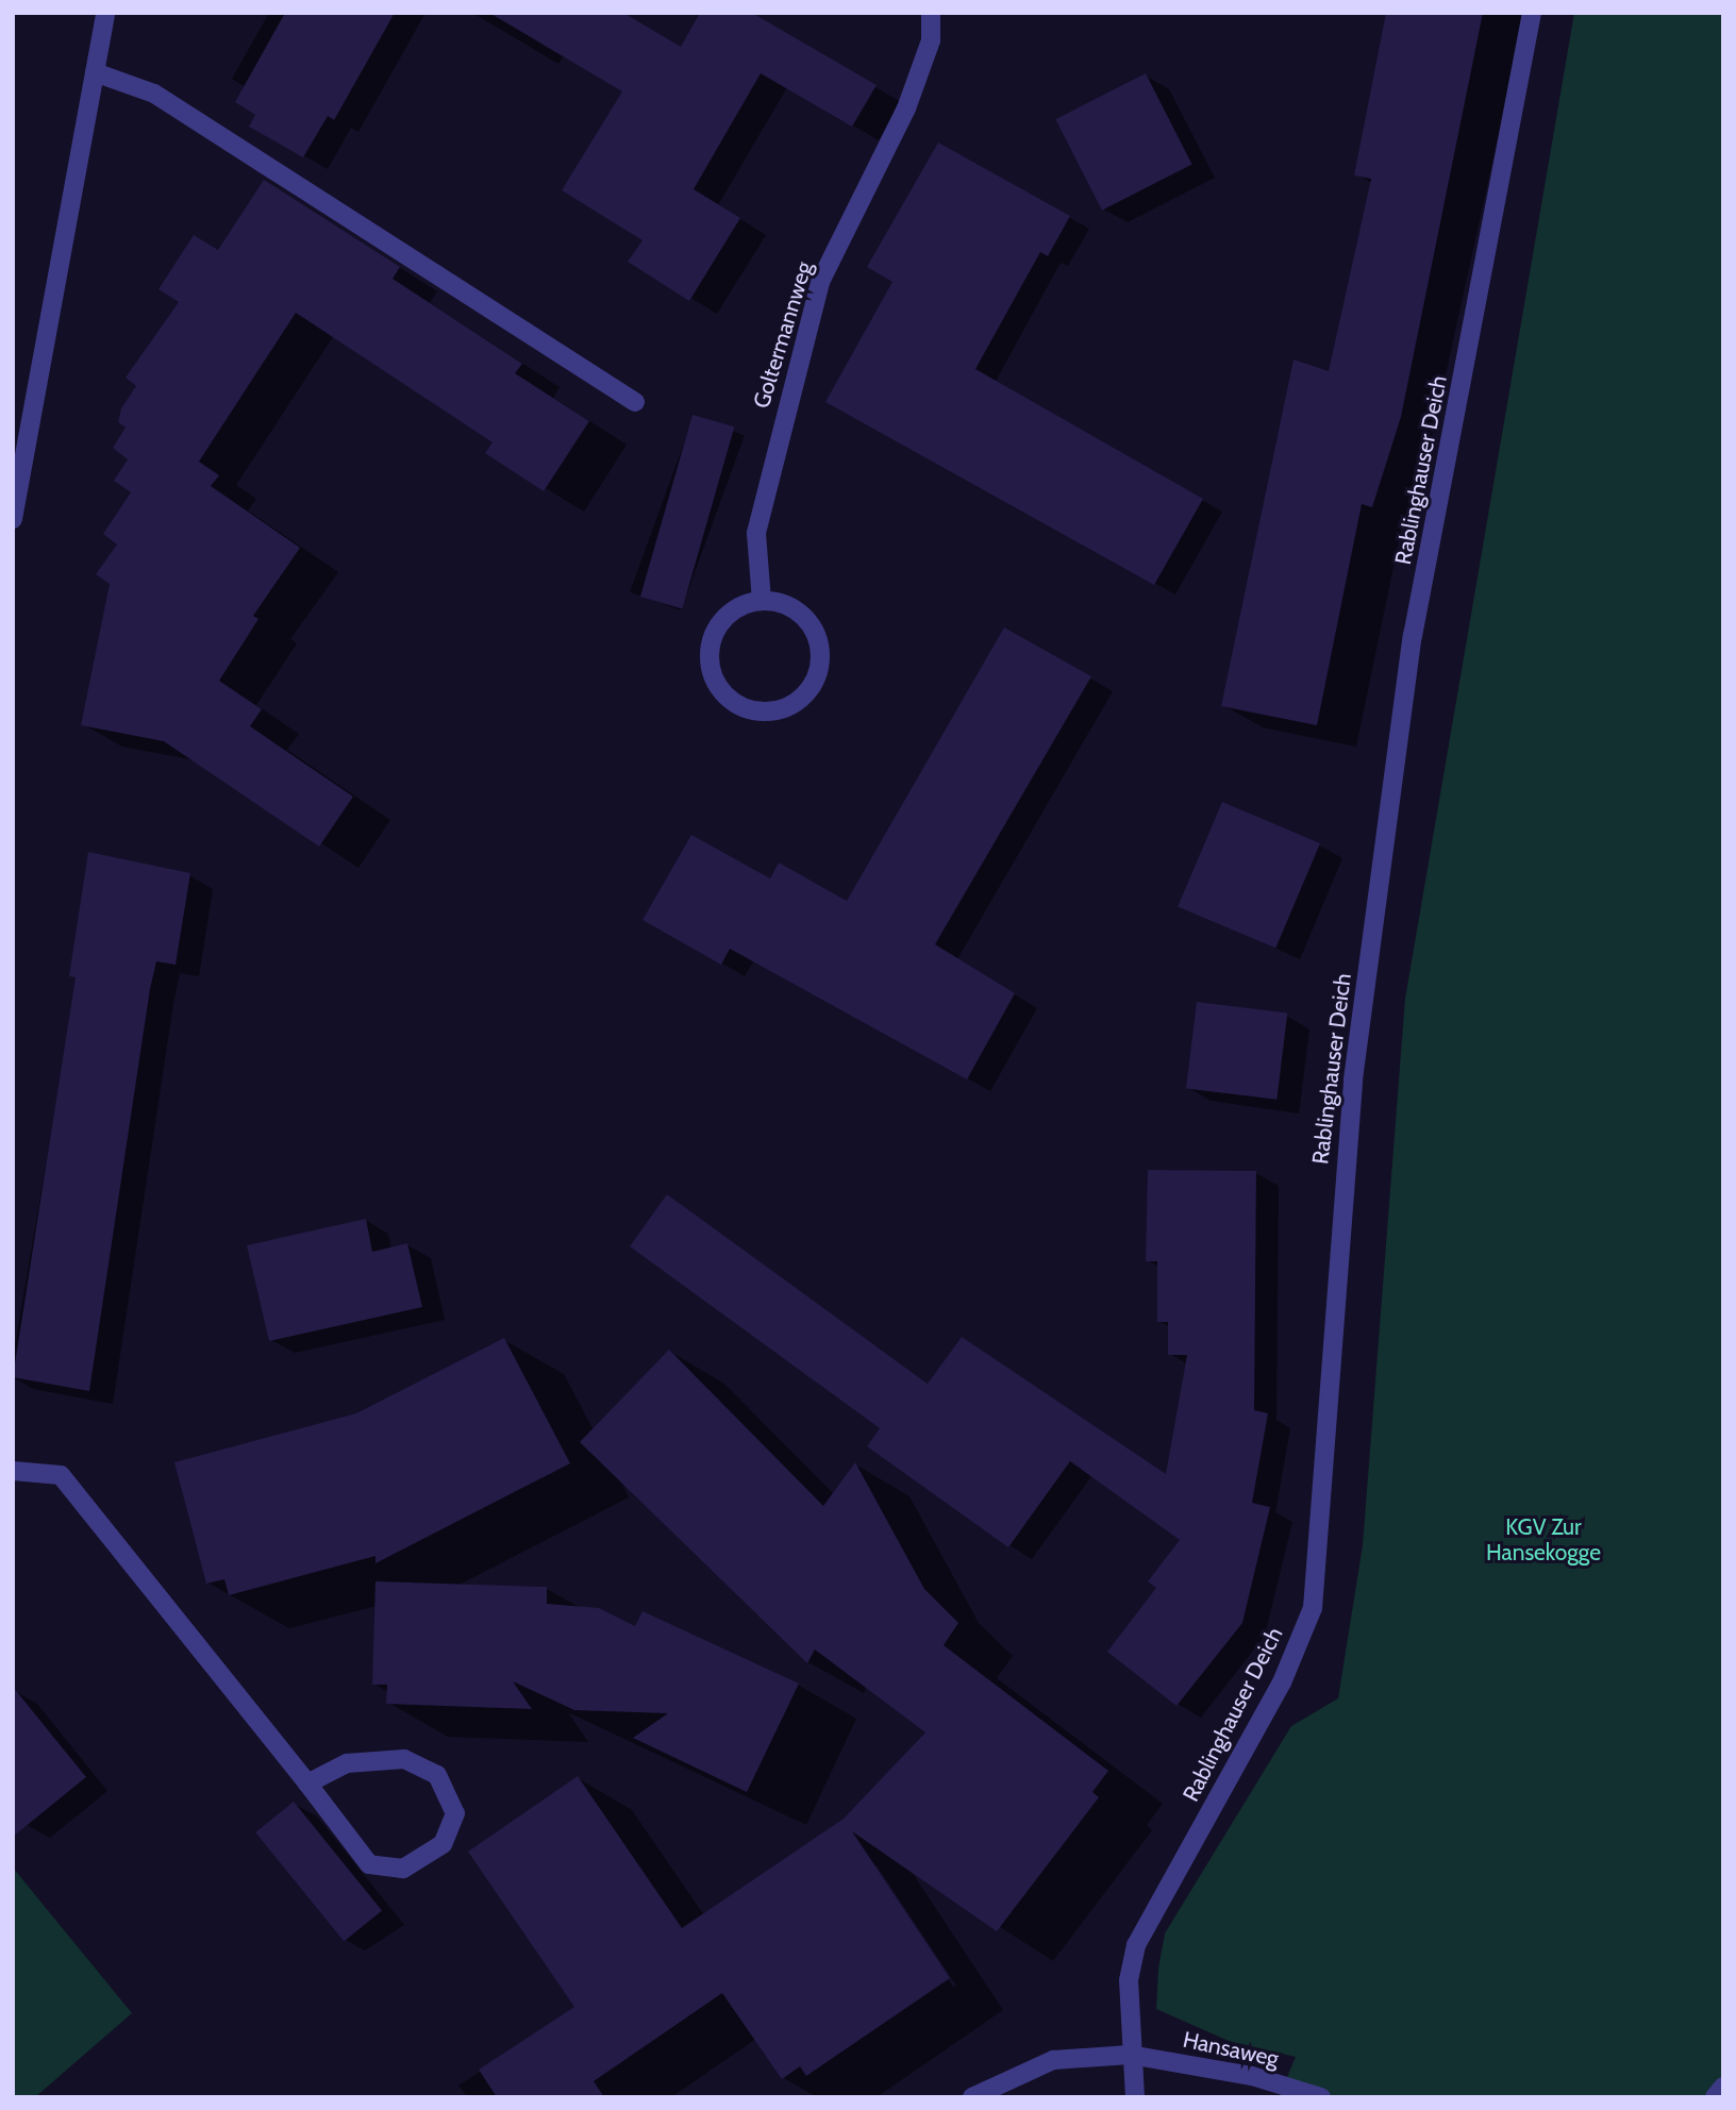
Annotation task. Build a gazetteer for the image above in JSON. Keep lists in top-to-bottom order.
{
  "streets": {
    "street": ["Goltermannweg", "Rablinghauser Deich", "Hansaweg"]
  },
  "crossings": [
    ["Rablinghauser Deich", "Hansaweg"]
  ],
  "parks": ["KGV Zur Hansekogge"]
}
